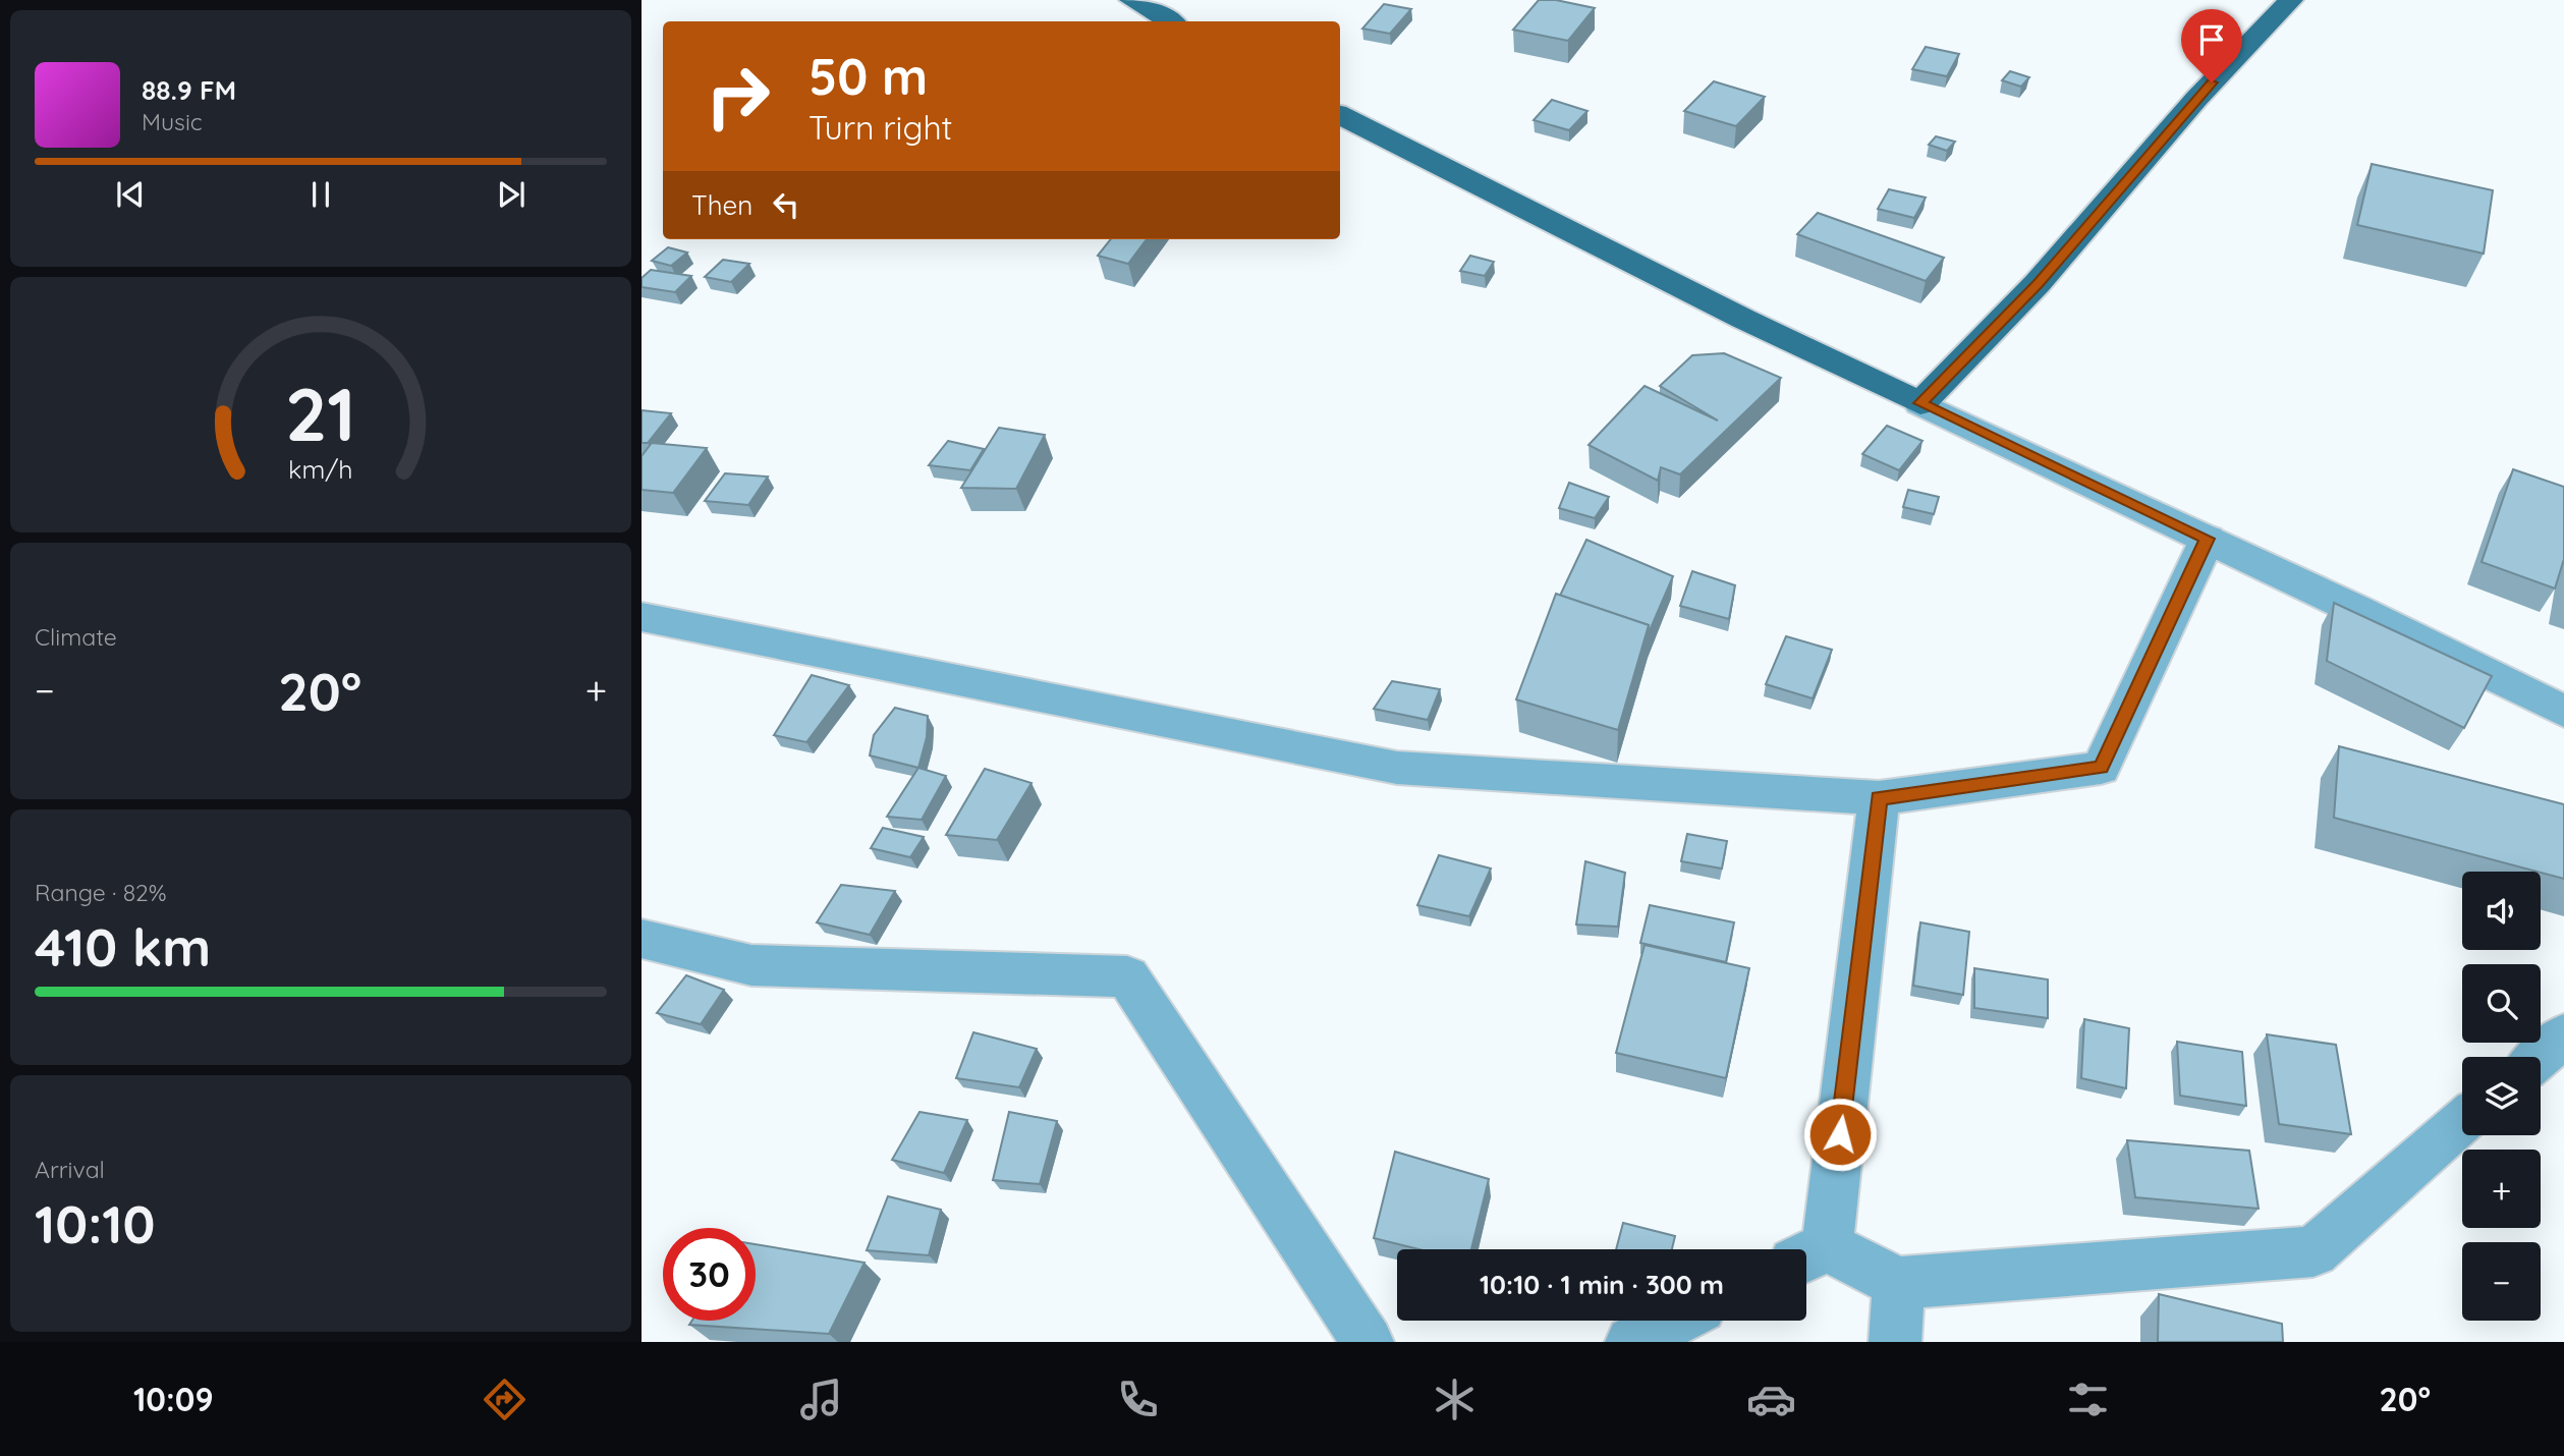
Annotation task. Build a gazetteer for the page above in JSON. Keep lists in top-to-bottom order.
{
  "page": {
    "turn": ["50 m", "Turn right"],
    "song": ["88.9 FM", "Music"],
    "then": "Then",
    "tile": [
      "Climate",
      ["Range · 82%", "410 km"],
      ["Arrival", "10:10"]
    ],
    "heat": ["−", "20°", "+"],
    "map_buttons": ["+", "−"],
    "limit": "30",
    "trip": "10:10 · 1 min · 300 m",
    "tabs": ["10:09", "20°"],
    "gauge": ["21", "km/h"]
  }
}
